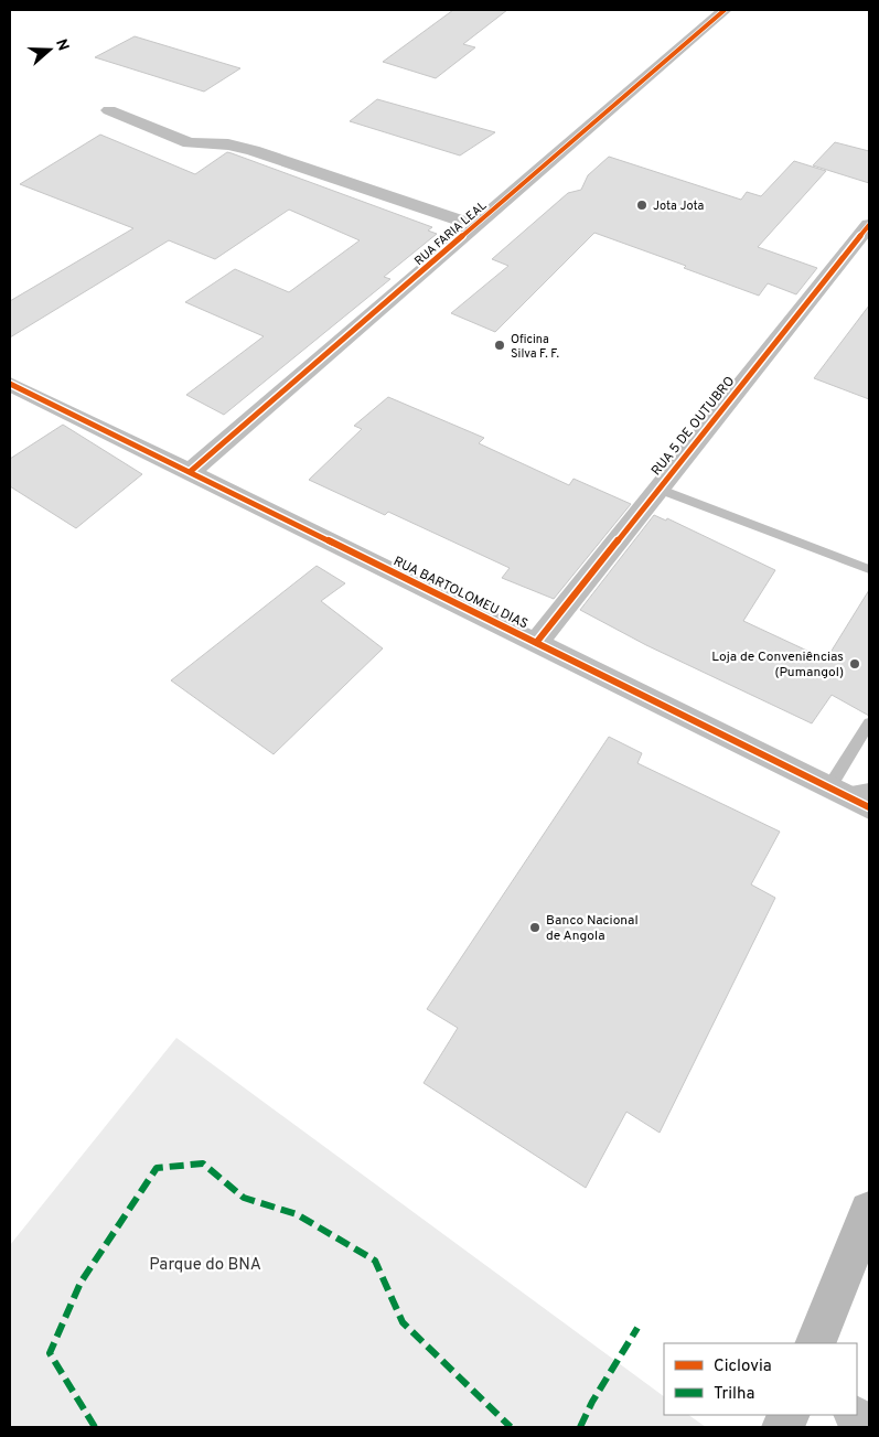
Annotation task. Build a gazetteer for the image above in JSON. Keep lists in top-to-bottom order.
{
  "streets": {
    "street": ["RUA FARIA LEAL", "RUA 5 DE OUTUBRO", "RUA BARTOLOMEU DIAS"]
  },
  "crossings": [
    ["RUA FARIA LEAL", "RUA BARTOLOMEU DIAS"],
    ["RUA 5 DE OUTUBRO", "RUA BARTOLOMEU DIAS"]
  ],
  "parks": ["Parque do BNA"],
  "places": [
    "Jota Jota",
    "Oficina Silva F. F.",
    "Loja de Conveniências (Pumangol)",
    "Banco Nacional de Angola"
  ],
  "legend": ["Ciclovia", "Trilha"],
  "north": "right"
}
